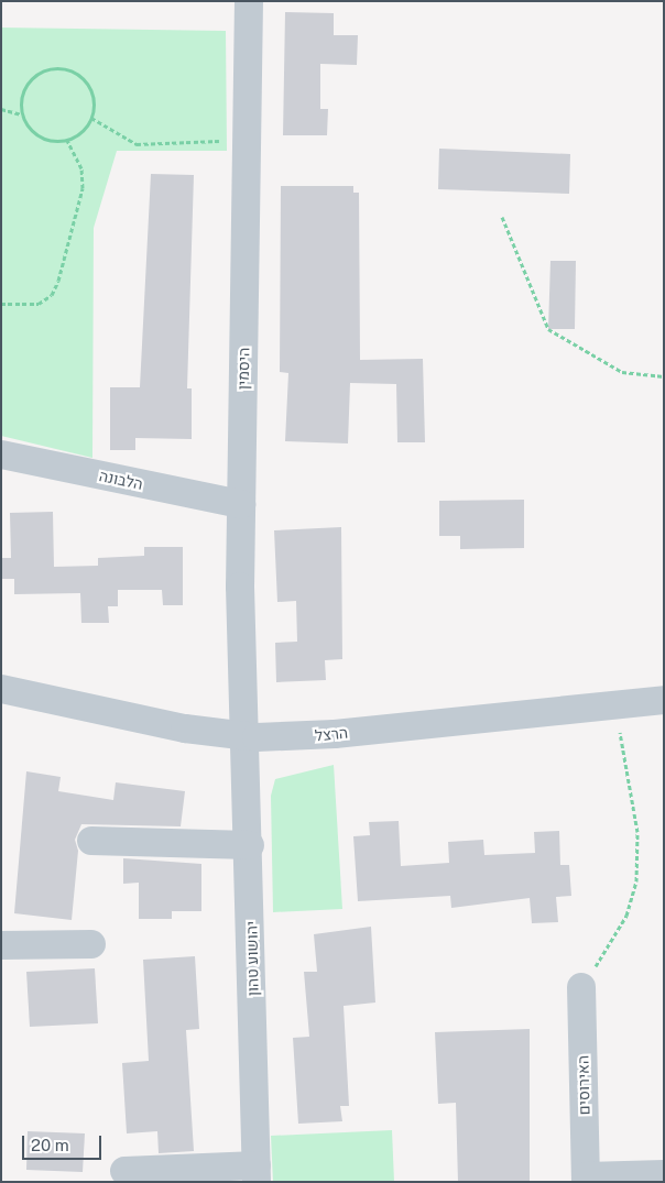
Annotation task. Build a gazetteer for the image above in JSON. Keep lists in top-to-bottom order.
{
  "streets": {
    "street": [
      "היסמין",
      "הלבונה",
      "הרצל",
      "יהושוע טהון",
      "האירוסים"
    ]
  },
  "crossings": [
    ["היסמין", "הלבונה"],
    ["היסמין", "הרצל"],
    ["היסמין", "יהושוע טהון"],
    ["הרצל", "יהושוע טהון"]
  ],
  "scale_bar": "20 m"
}
